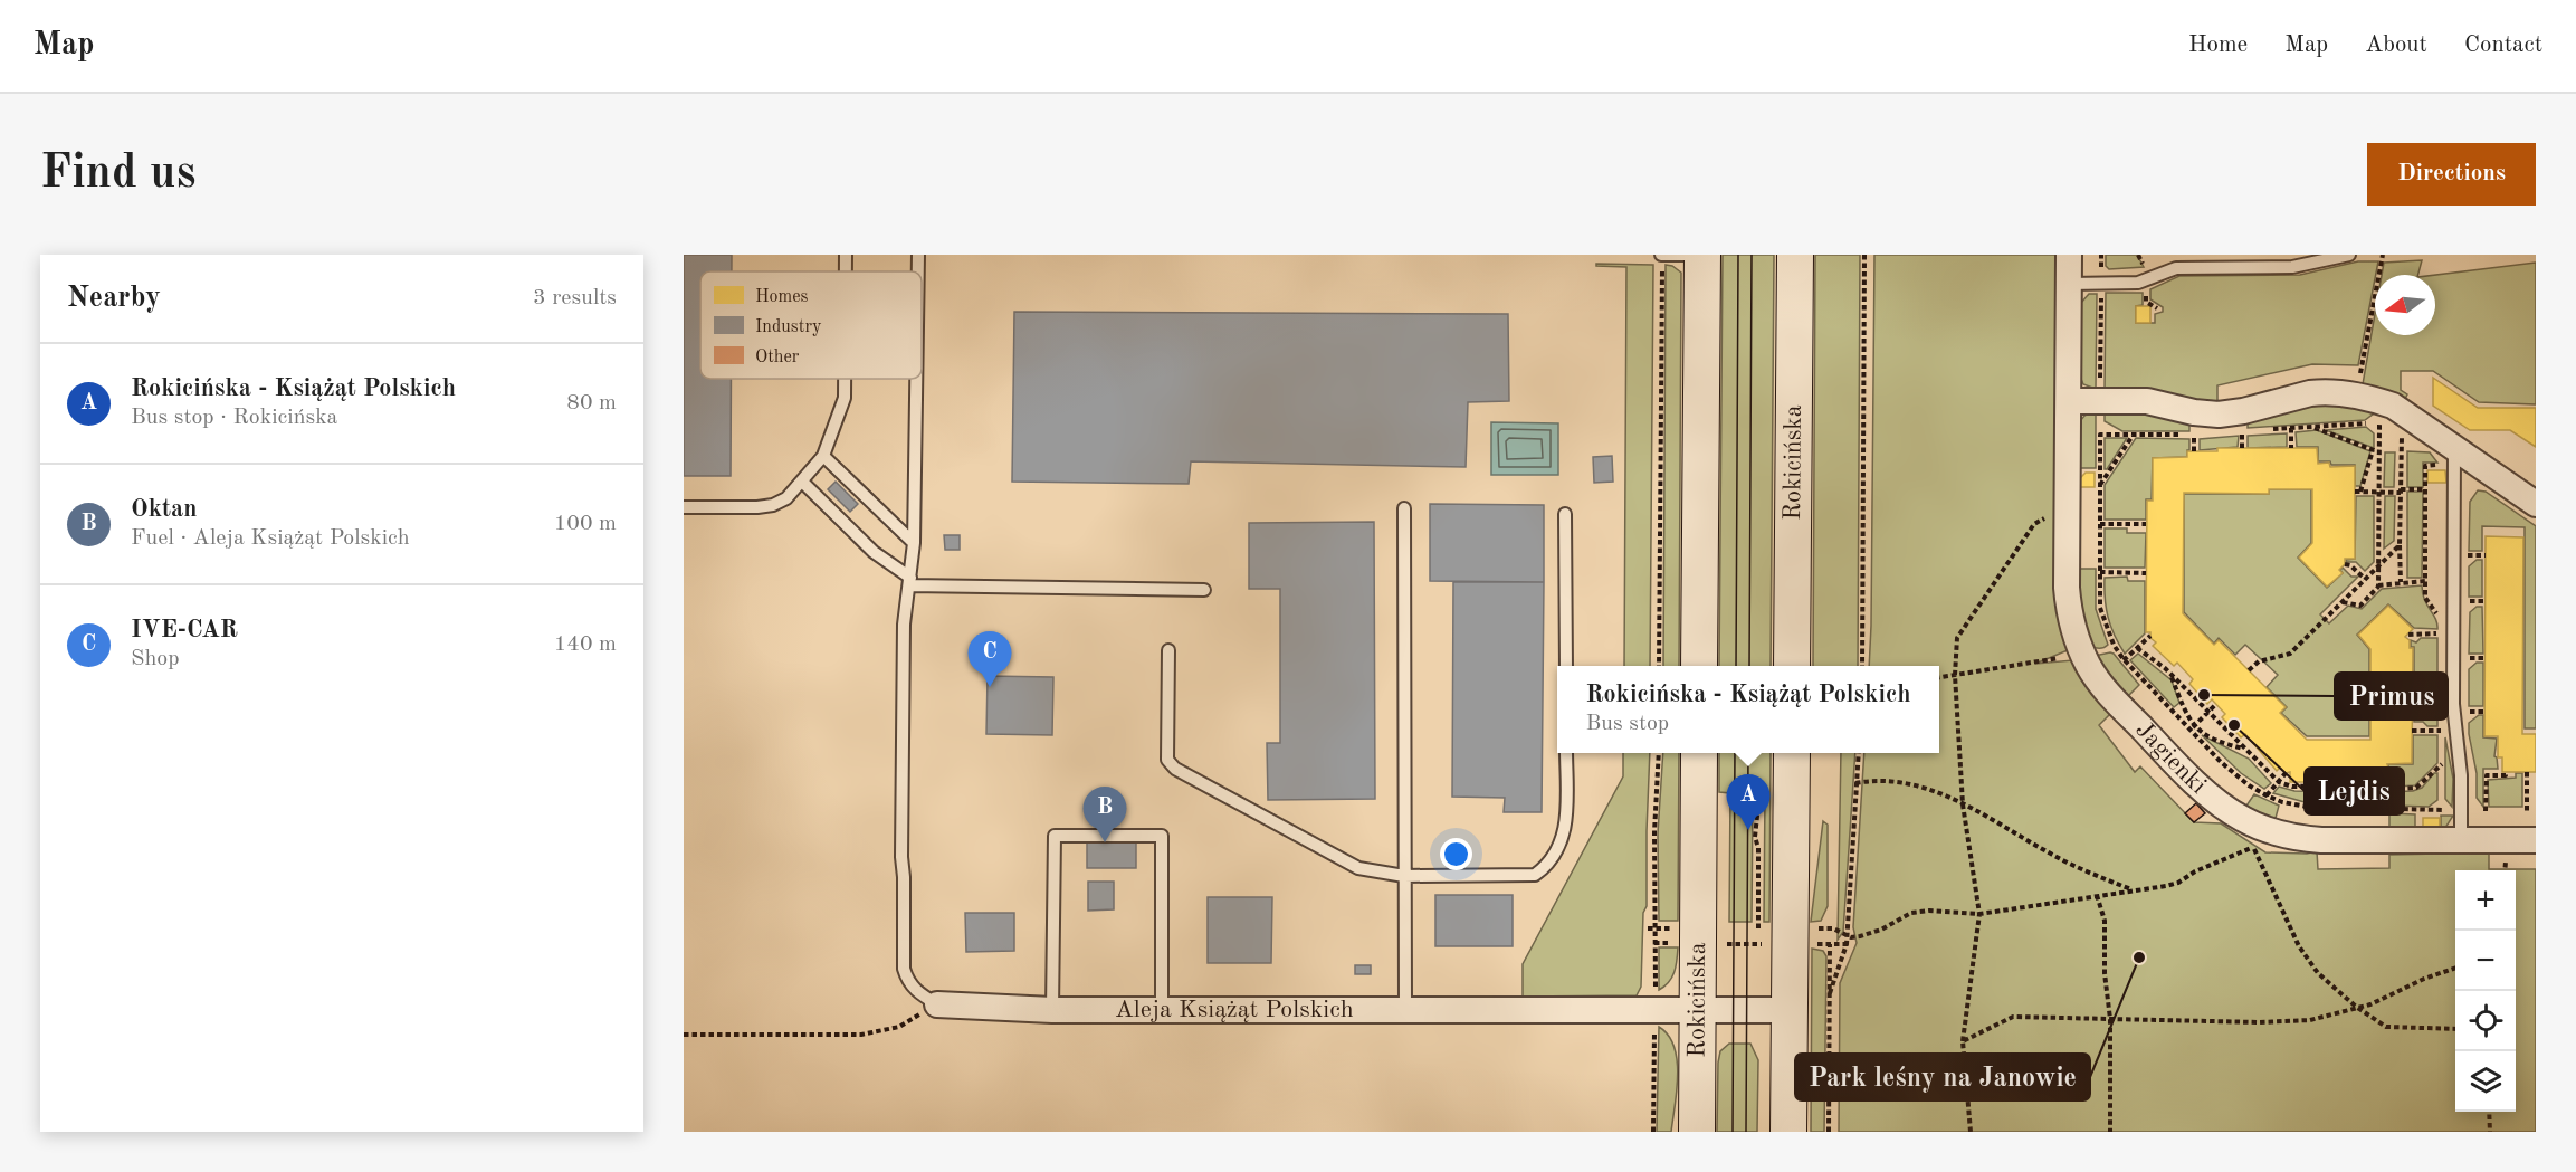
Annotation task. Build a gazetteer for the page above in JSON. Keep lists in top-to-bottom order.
{
  "streets": {
    "main road": ["Rokicińska"],
    "street": ["Jagienki", "Aleja Książąt Polskich"]
  },
  "crossings": [
    ["Rokicińska", "Aleja Książąt Polskich"]
  ],
  "places": ["Primus", "Lejdis", "Park leśny na Janowie"],
  "legend": ["Homes", "Industry", "Other"],
  "north": "left",
  "page": {
    "header": "Map",
    "nav": [
      "Home",
      "Map",
      "About",
      "Contact"
    ],
    "buttons": "Directions",
    "title": "Find us",
    "heading": ["Nearby", "3 results"],
    "list": [
      {
        "mark": "A",
        "name": "Rokicińska - Książąt Polskich",
        "note": "Bus stop · Rokicińska",
        "value": "80 m"
      },
      {
        "mark": "B",
        "name": "Oktan",
        "note": "Fuel · Aleja Książąt Polskich",
        "value": "100 m"
      },
      {
        "mark": "C",
        "name": "IVE-CAR",
        "note": "Shop",
        "value": "140 m"
      }
    ],
    "pins": ["C", "A", "B"],
    "popup": ["Rokicińska - Książąt Polskich", "Bus stop"],
    "map_buttons": ["+", "−"]
  }
}
